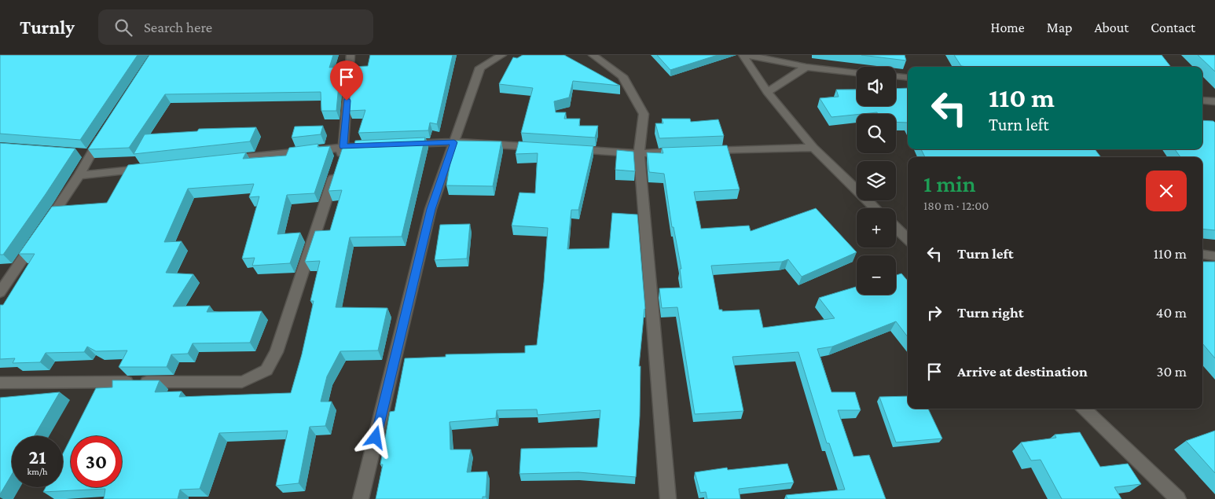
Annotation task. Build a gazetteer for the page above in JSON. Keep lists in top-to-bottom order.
{
  "page": {
    "header": "Turnly",
    "search": "Search here",
    "nav": [
      "Home",
      "Map",
      "About",
      "Contact"
    ],
    "map_buttons": ["+", "−"],
    "turn": ["110 m", "Turn left"],
    "heading": ["1 min", "180 m · 12:00"],
    "list": [
      {
        "name": "Turn left",
        "value": "110 m"
      },
      {
        "name": "Turn right",
        "value": "40 m"
      },
      {
        "name": "Arrive at destination",
        "value": "30 m"
      }
    ],
    "speed": "21 km/h",
    "limit": "30"
  }
}
